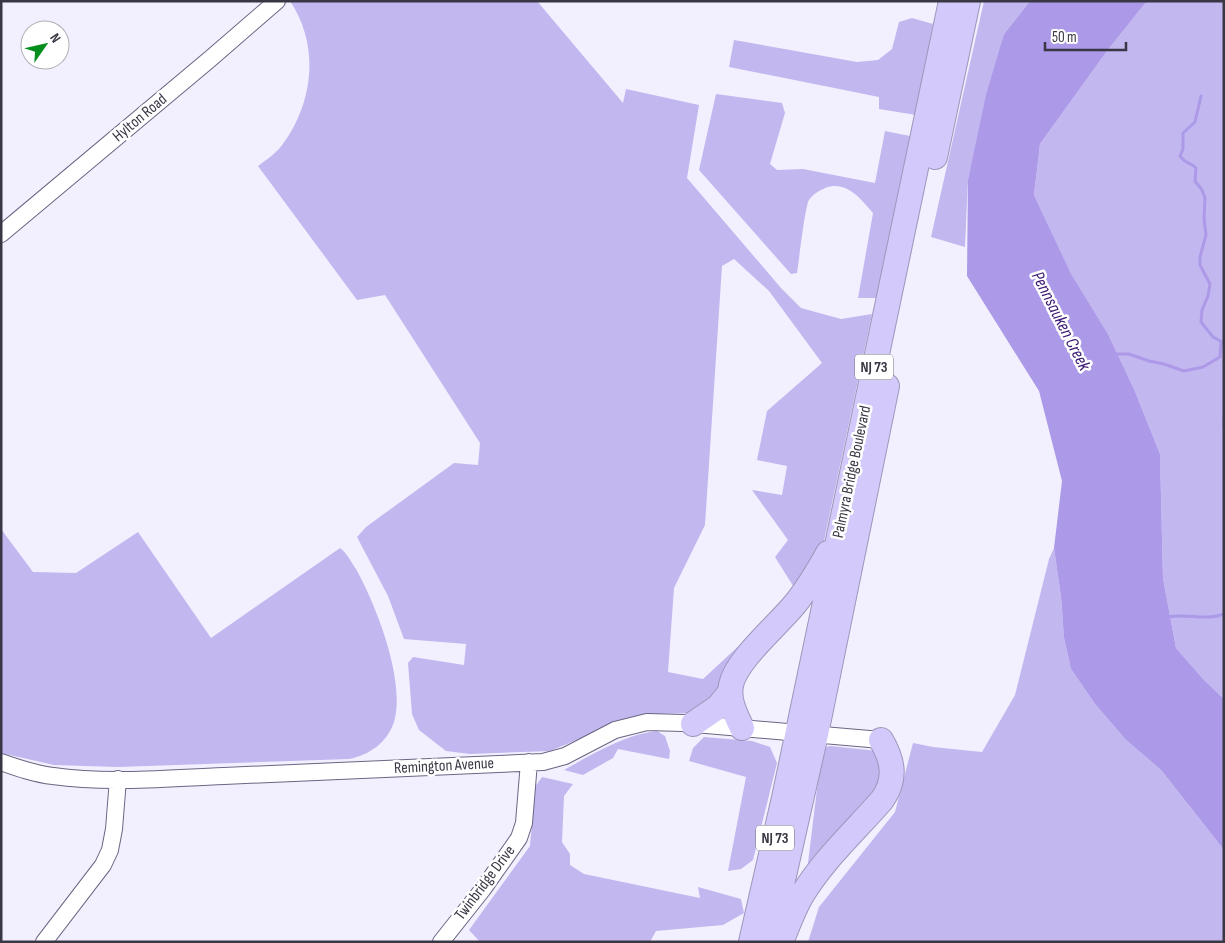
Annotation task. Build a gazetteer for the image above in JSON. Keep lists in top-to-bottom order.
{
  "streets": {
    "highway": ["NJ 73", "Palmyra Bridge Boulevard"],
    "street": ["Hylton Road", "Remington Avenue", "Twinbridge Drive"]
  },
  "crossings": [
    ["Palmyra Bridge Boulevard", "Remington Avenue"],
    ["Remington Avenue", "Twinbridge Drive"]
  ],
  "water": ["Pennsauken Creek"],
  "scale_bar": "50 m",
  "north": "top right"
}
